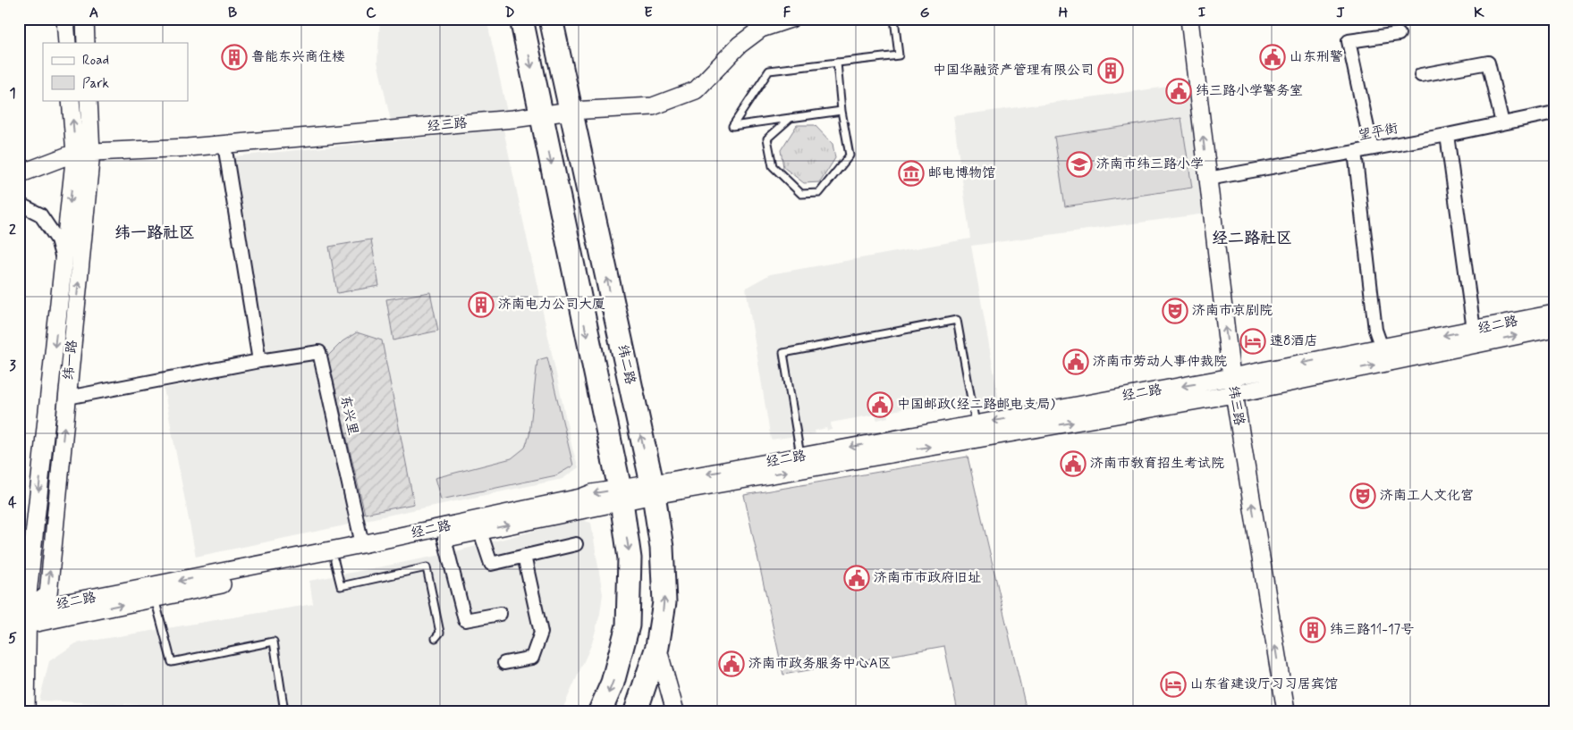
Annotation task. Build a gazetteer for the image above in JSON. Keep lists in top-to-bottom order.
{
  "streets": {
    "highway": ["纬二路"],
    "street": [
      "经三路",
      "望平街",
      "经二路",
      "纬一路",
      "纬三路",
      "东兴里"
    ]
  },
  "crossings": [
    ["经三路", "纬一路"],
    ["经三路", "纬二路"],
    ["望平街", "纬三路"],
    ["经二路", "纬一路"],
    ["经二路", "纬二路"],
    ["经二路", "纬三路"],
    ["经二路", "东兴里"],
    ["纬一路", "东兴里"]
  ],
  "one_way": ["纬三路"],
  "districts": ["纬一路社区", "经二路社区"],
  "places": {
    "building": [
      "鲁能东兴商住楼",
      "中国华融资产管理有限公司",
      "济南电力公司大厦",
      "纬三路11-17号"
    ],
    "public building": [
      "山东刑警",
      "纬三路小学警务室",
      "济南市劳动人事仲裁院",
      "中国邮政(经二路邮电支局)",
      "济南市教育招生考试院",
      "济南市市政府旧址",
      "济南市政务服务中心A区"
    ],
    "school or university": ["济南市纬三路小学"],
    "museum": ["邮电博物馆"],
    "theatre": ["济南市京剧院", "济南工人文化宫"],
    "hotel": ["速8酒店", "山东省建设厅习习居宾馆"]
  },
  "legend": ["Road", "Park"],
  "grid": {
    "columns": [
      "A",
      "B",
      "C",
      "D",
      "E",
      "F",
      "G",
      "H",
      "I",
      "J",
      "K"
    ],
    "rows": [
      "1",
      "2",
      "3",
      "4",
      "5"
    ]
  }
}
